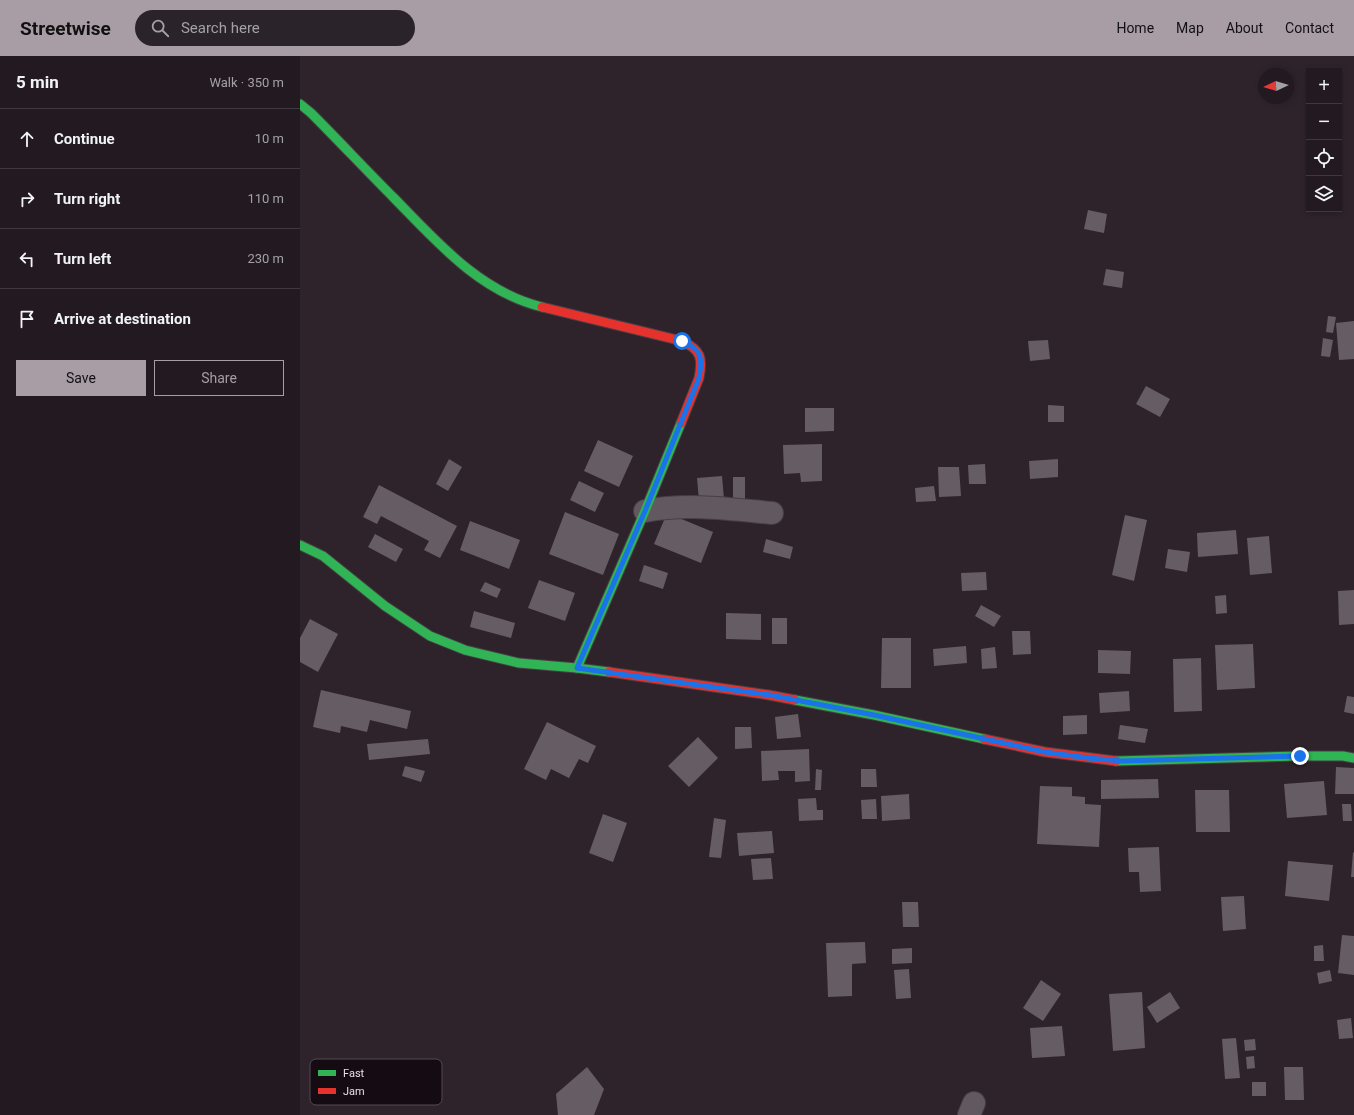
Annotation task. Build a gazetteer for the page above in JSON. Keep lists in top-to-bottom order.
{
  "legend": ["Fast", "Jam"],
  "north": "left",
  "page": {
    "header": "Streetwise",
    "search": "Search here",
    "nav": [
      "Home",
      "Map",
      "About",
      "Contact"
    ],
    "heading": ["5 min", "Walk · 350 m"],
    "map_buttons": ["+", "−"],
    "list": [
      ["Continue", "10 m"],
      ["Turn right", "110 m"],
      ["Turn left", "230 m"],
      "Arrive at destination"
    ],
    "buttons": ["Save", "Share"]
  }
}
